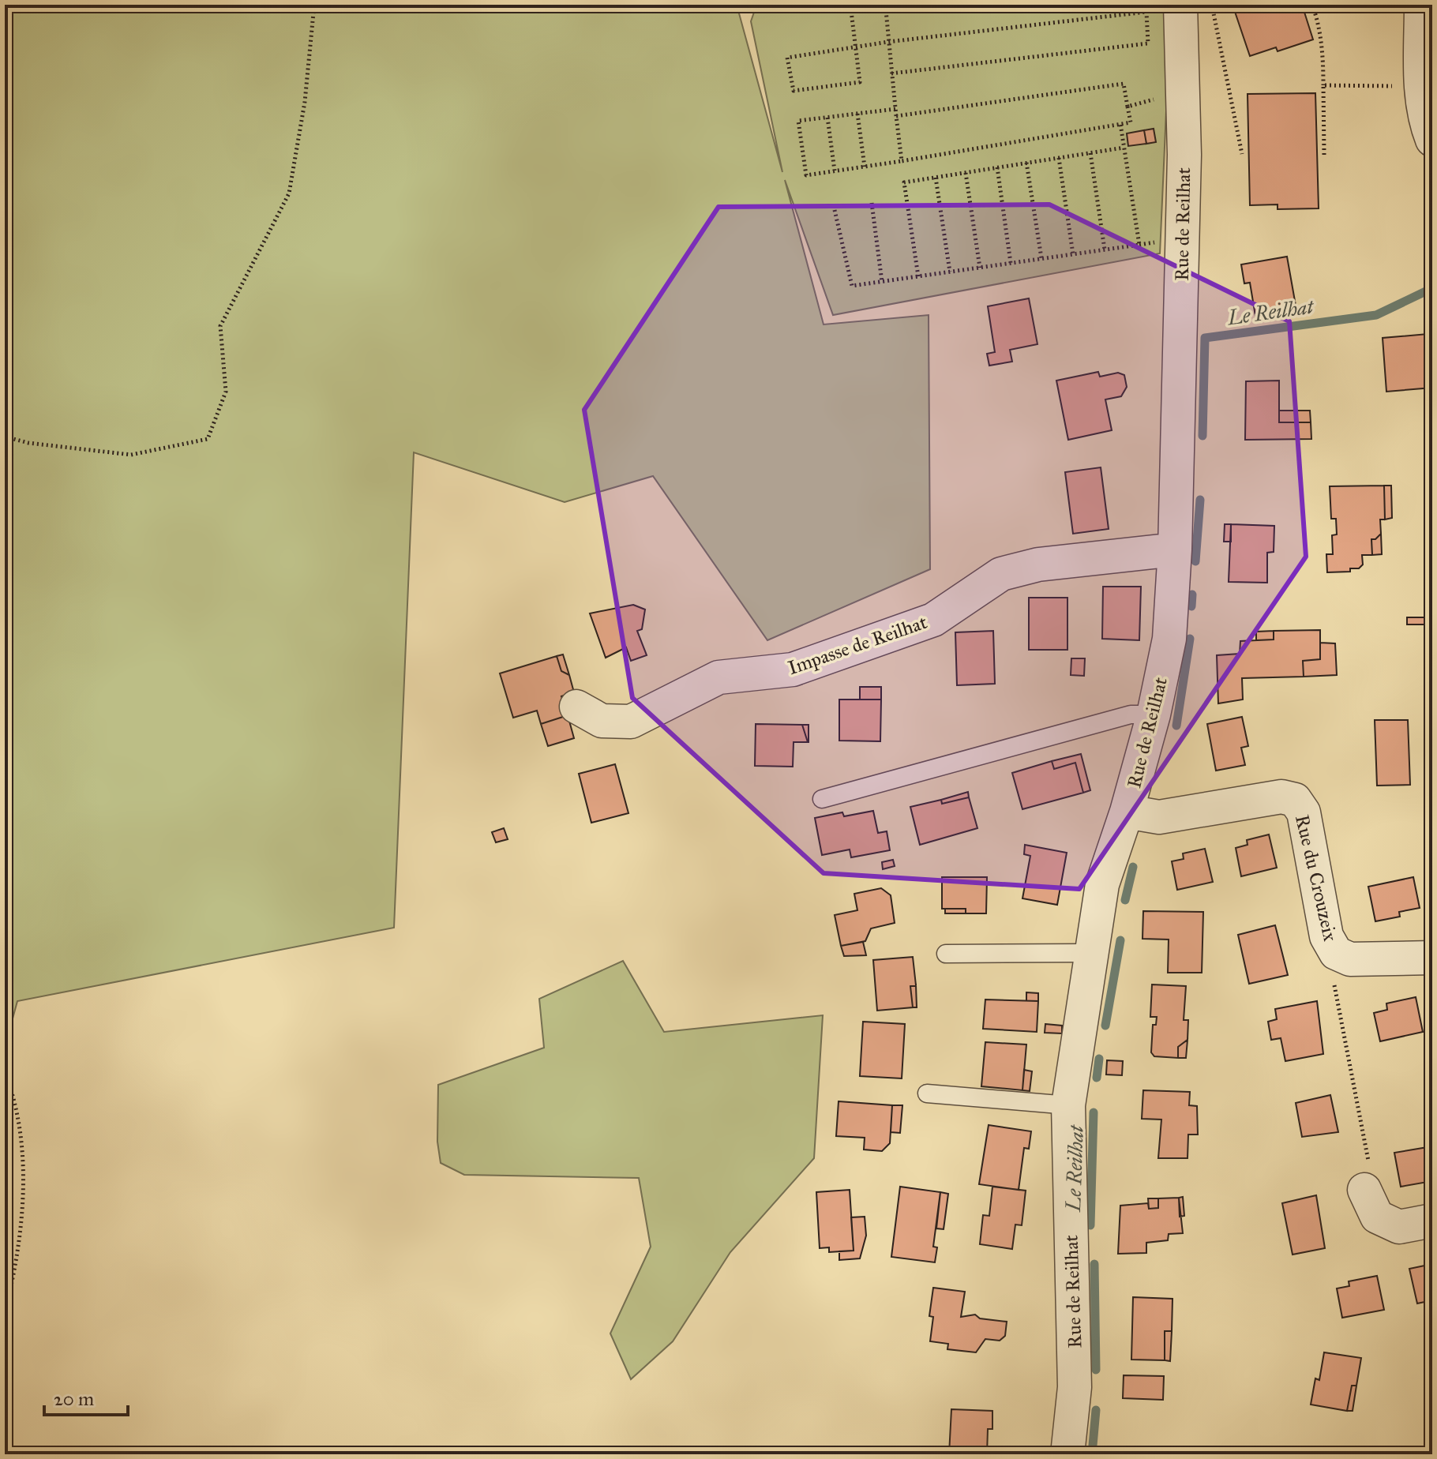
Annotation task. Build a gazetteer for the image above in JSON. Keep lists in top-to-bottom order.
{
  "streets": {
    "street": ["Rue de Reilhat", "Impasse de Reilhat", "Rue du Crouzeix"]
  },
  "crossings": [
    ["Rue de Reilhat", "Impasse de Reilhat"],
    ["Rue de Reilhat", "Rue du Crouzeix"]
  ],
  "water": ["Le Reilhat"],
  "scale_bar": "20 m"
}
